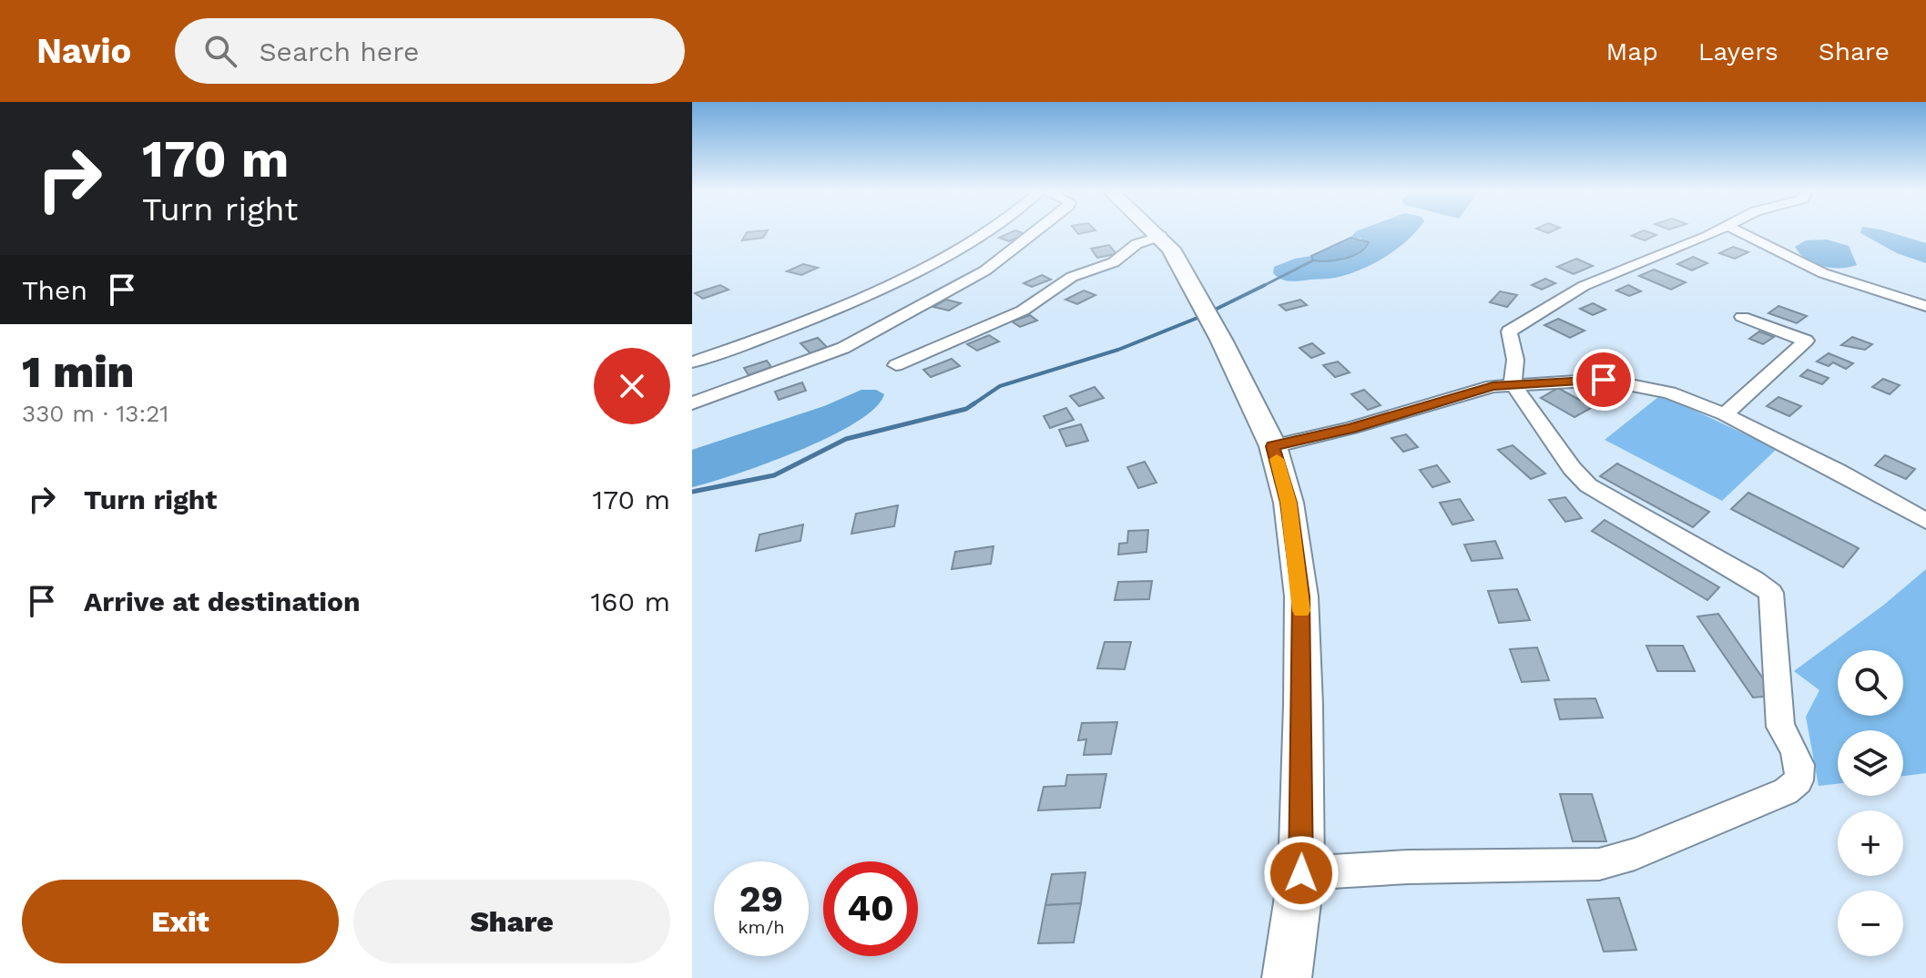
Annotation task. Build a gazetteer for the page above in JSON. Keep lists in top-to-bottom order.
{
  "page": {
    "header": "Navio",
    "search": "Search here",
    "nav": ["Map", "Layers", "Share"],
    "turn": ["170 m", "Turn right"],
    "then": "Then",
    "heading": ["1 min", "330 m · 13:21"],
    "list": [
      {
        "name": "Turn right",
        "value": "170 m"
      },
      {
        "name": "Arrive at destination",
        "value": "160 m"
      }
    ],
    "map_buttons": ["+", "−"],
    "speed": "29 km/h",
    "limit": "40",
    "buttons": ["Exit", "Share"]
  }
}
